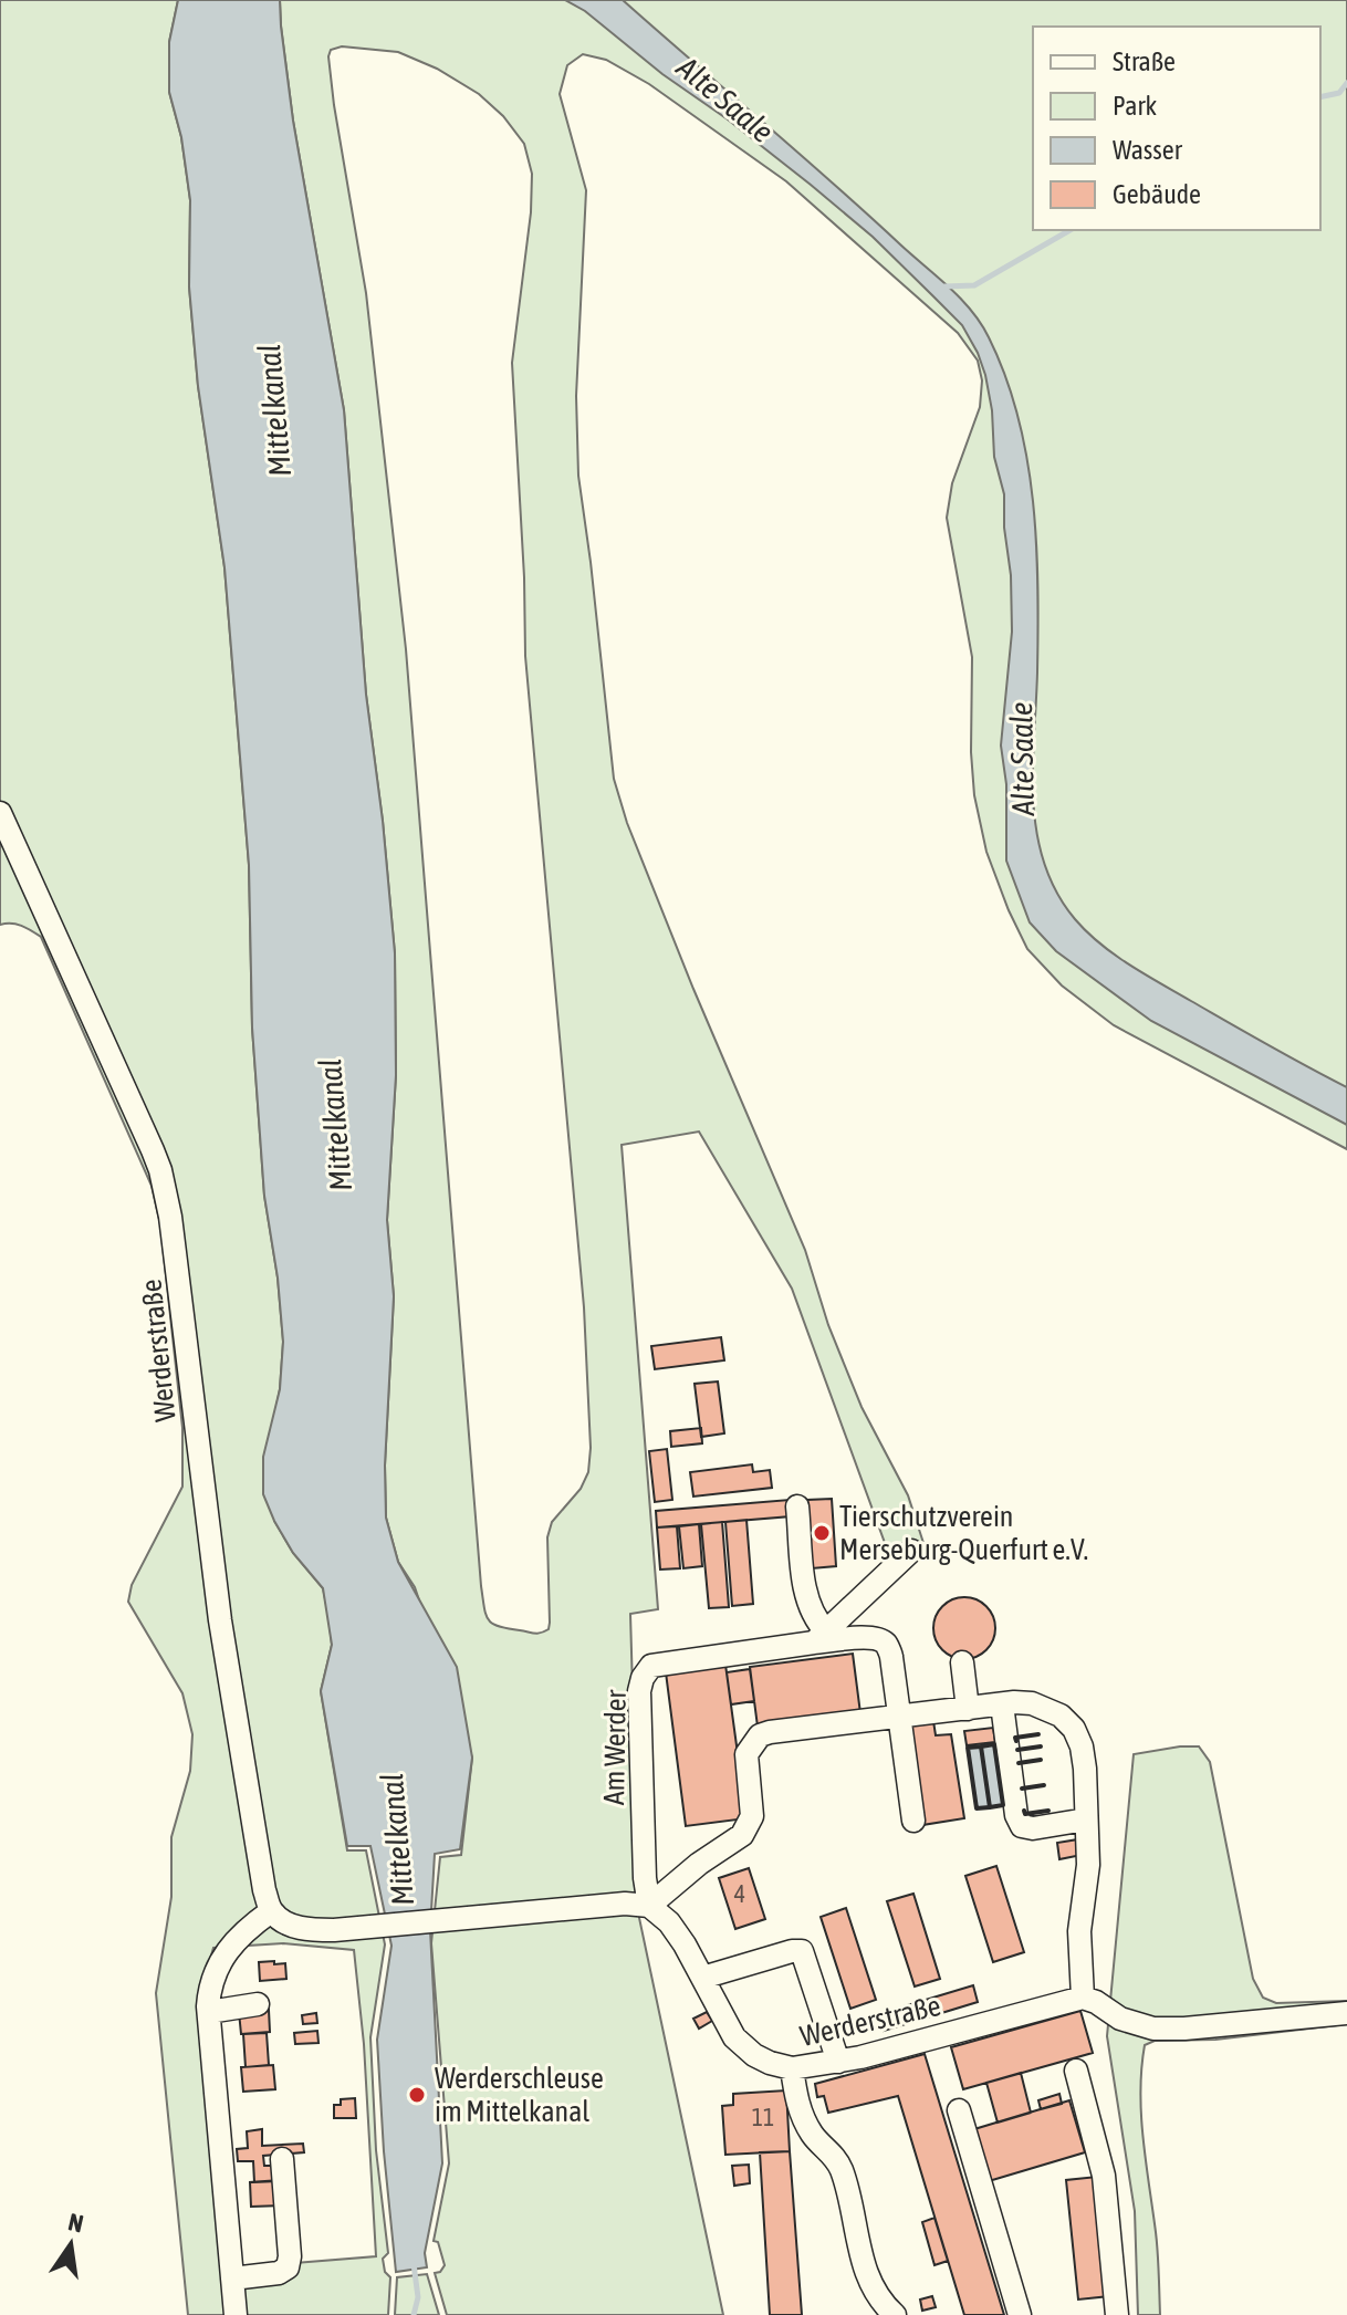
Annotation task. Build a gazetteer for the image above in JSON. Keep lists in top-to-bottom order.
{
  "streets": {
    "street": ["Werderstraße", "Am Werder"]
  },
  "crossings": [
    ["Werderstraße", "Am Werder"]
  ],
  "water": ["Alte Saale", "Mittelkanal"],
  "places": ["Tierschutzverein Merseburg-Querfurt e.V.", "Werderschleuse im Mittelkanal"],
  "house_numbers": ["4", "11"],
  "legend": [
    "Straße",
    "Park",
    "Wasser",
    "Gebäude"
  ],
  "north": "top"
}
